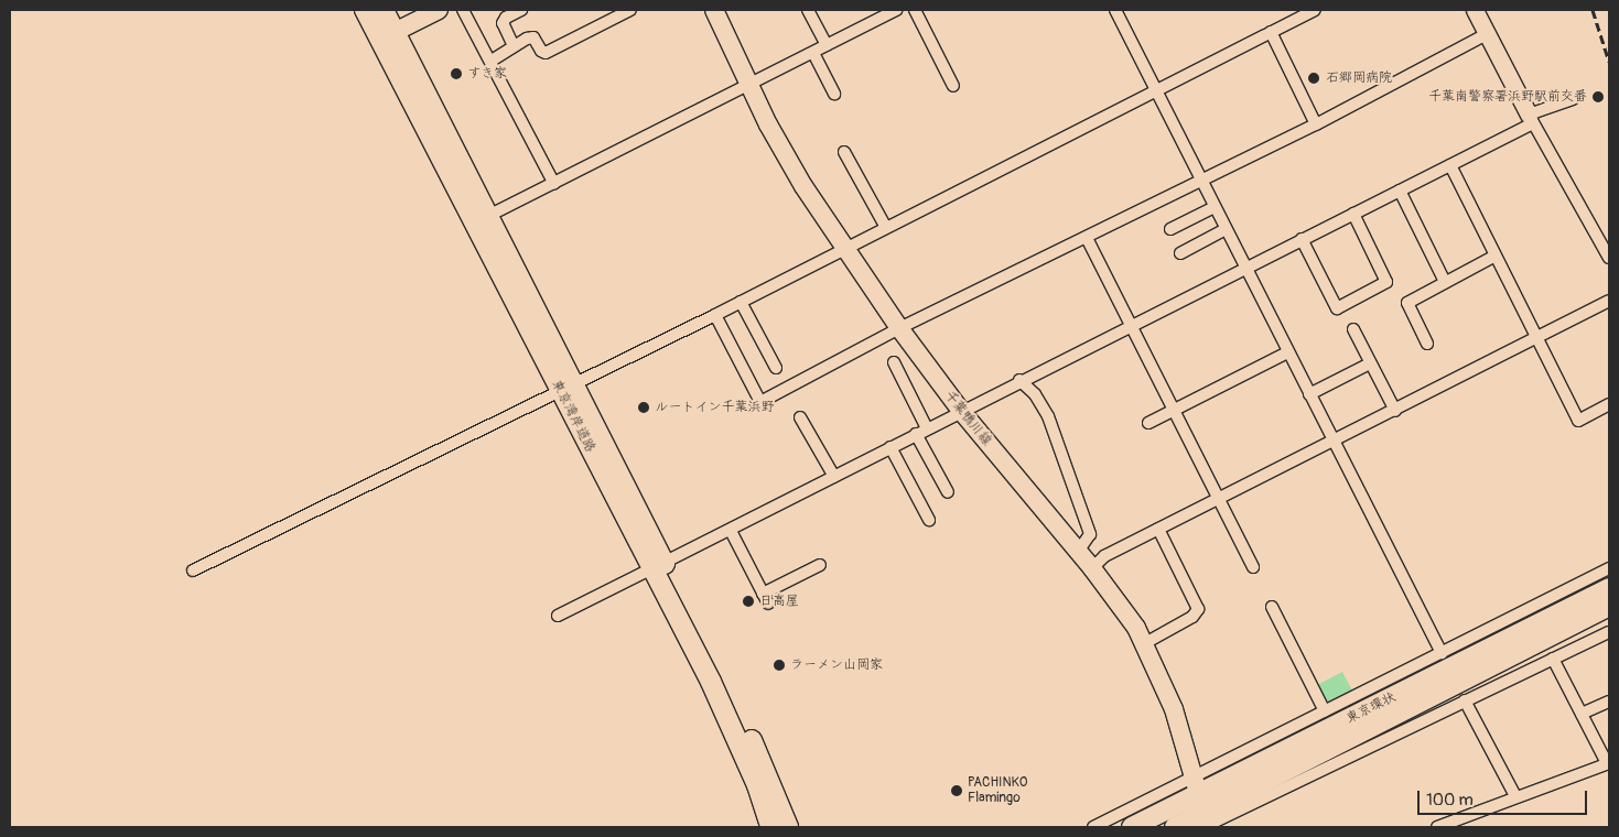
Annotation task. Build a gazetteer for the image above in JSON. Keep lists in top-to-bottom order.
{
  "streets": {
    "highway": ["東京湾岸道路", "東京環状"],
    "main road": ["千葉鴨川線"]
  },
  "crossings": [
    ["千葉鴨川線", "東京環状"]
  ],
  "places": [
    "すき家",
    "石郷岡病院",
    "千葉南警察署浜野駅前交番",
    "ルートイン千葉浜野",
    "日高屋",
    "ラーメン山岡家",
    "PACHINKO Flamingo"
  ],
  "scale_bar": "100 m"
}
